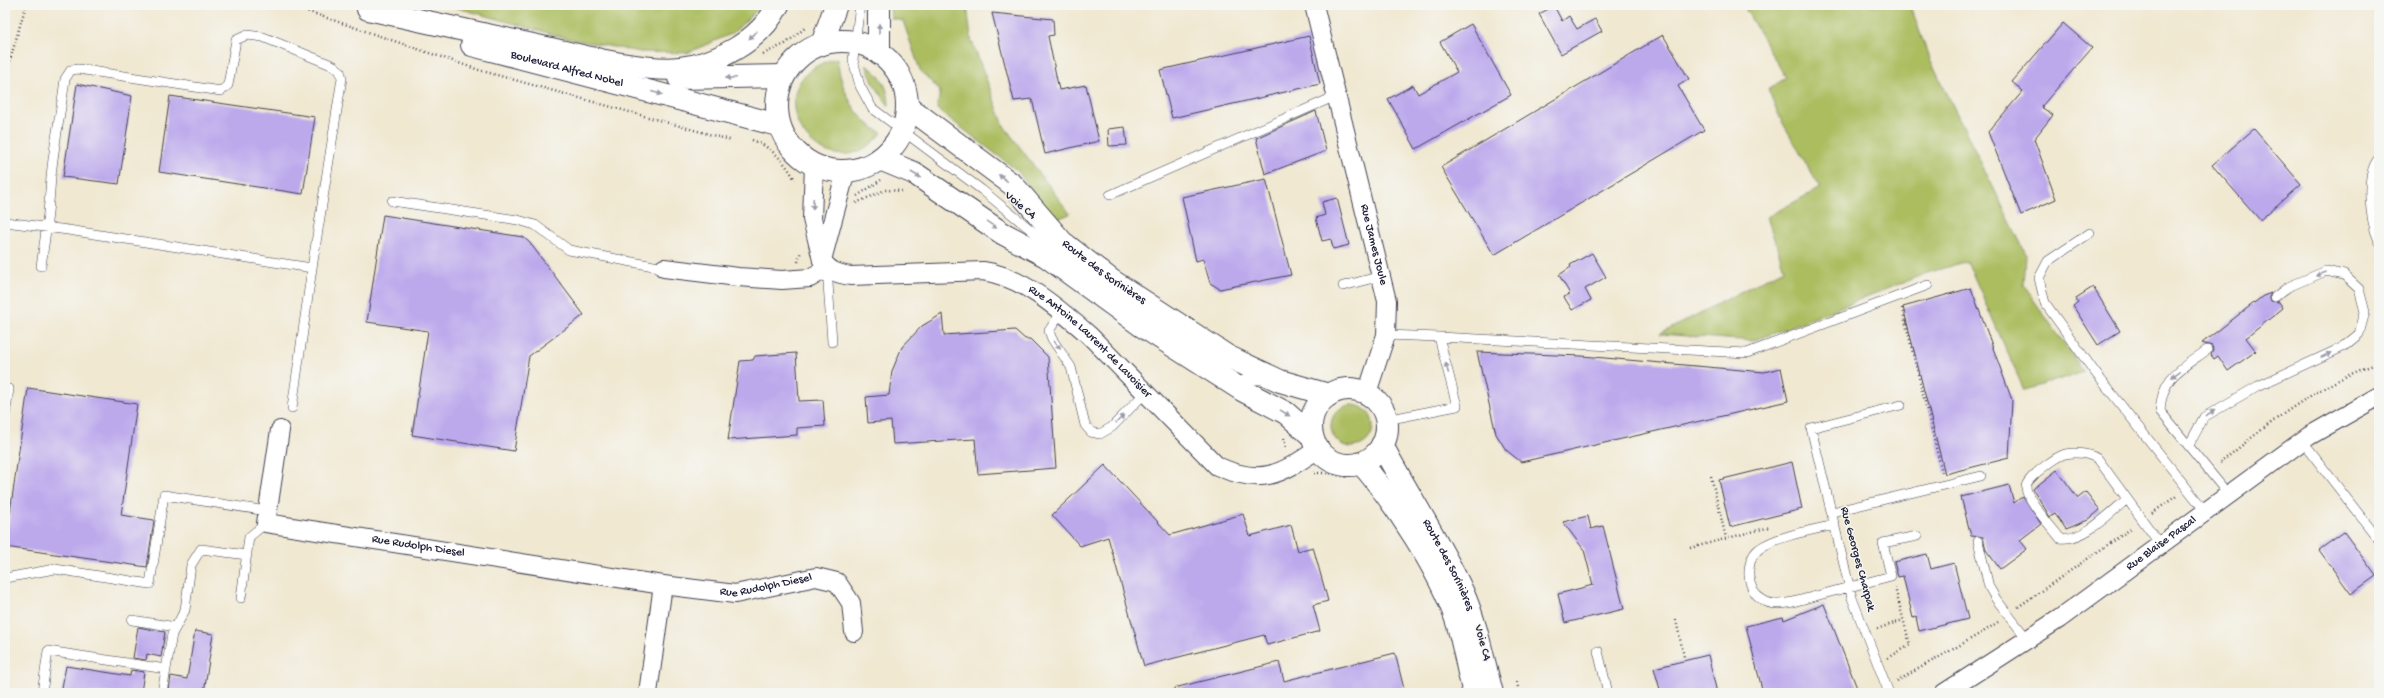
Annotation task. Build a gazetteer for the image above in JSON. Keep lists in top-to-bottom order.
{
  "streets": {
    "main road": ["Boulevard Alfred Nobel", "Route des Sorinières"],
    "street": [
      "Rue James Joule",
      "Rue Antoine Laurent de Lavoisier",
      "Rue Blaise Pascal",
      "Rue Rudolph Diesel"
    ],
    "lane": ["Voie C4", "Rue Georges Charpak"]
  },
  "crossings": [
    ["Voie C4", "Route des Sorinières"],
    ["Rue James Joule", "Route des Sorinières"],
    ["Rue James Joule", "Rue Antoine Laurent de Lavoisier"],
    ["Route des Sorinières", "Rue Antoine Laurent de Lavoisier"]
  ]
}
